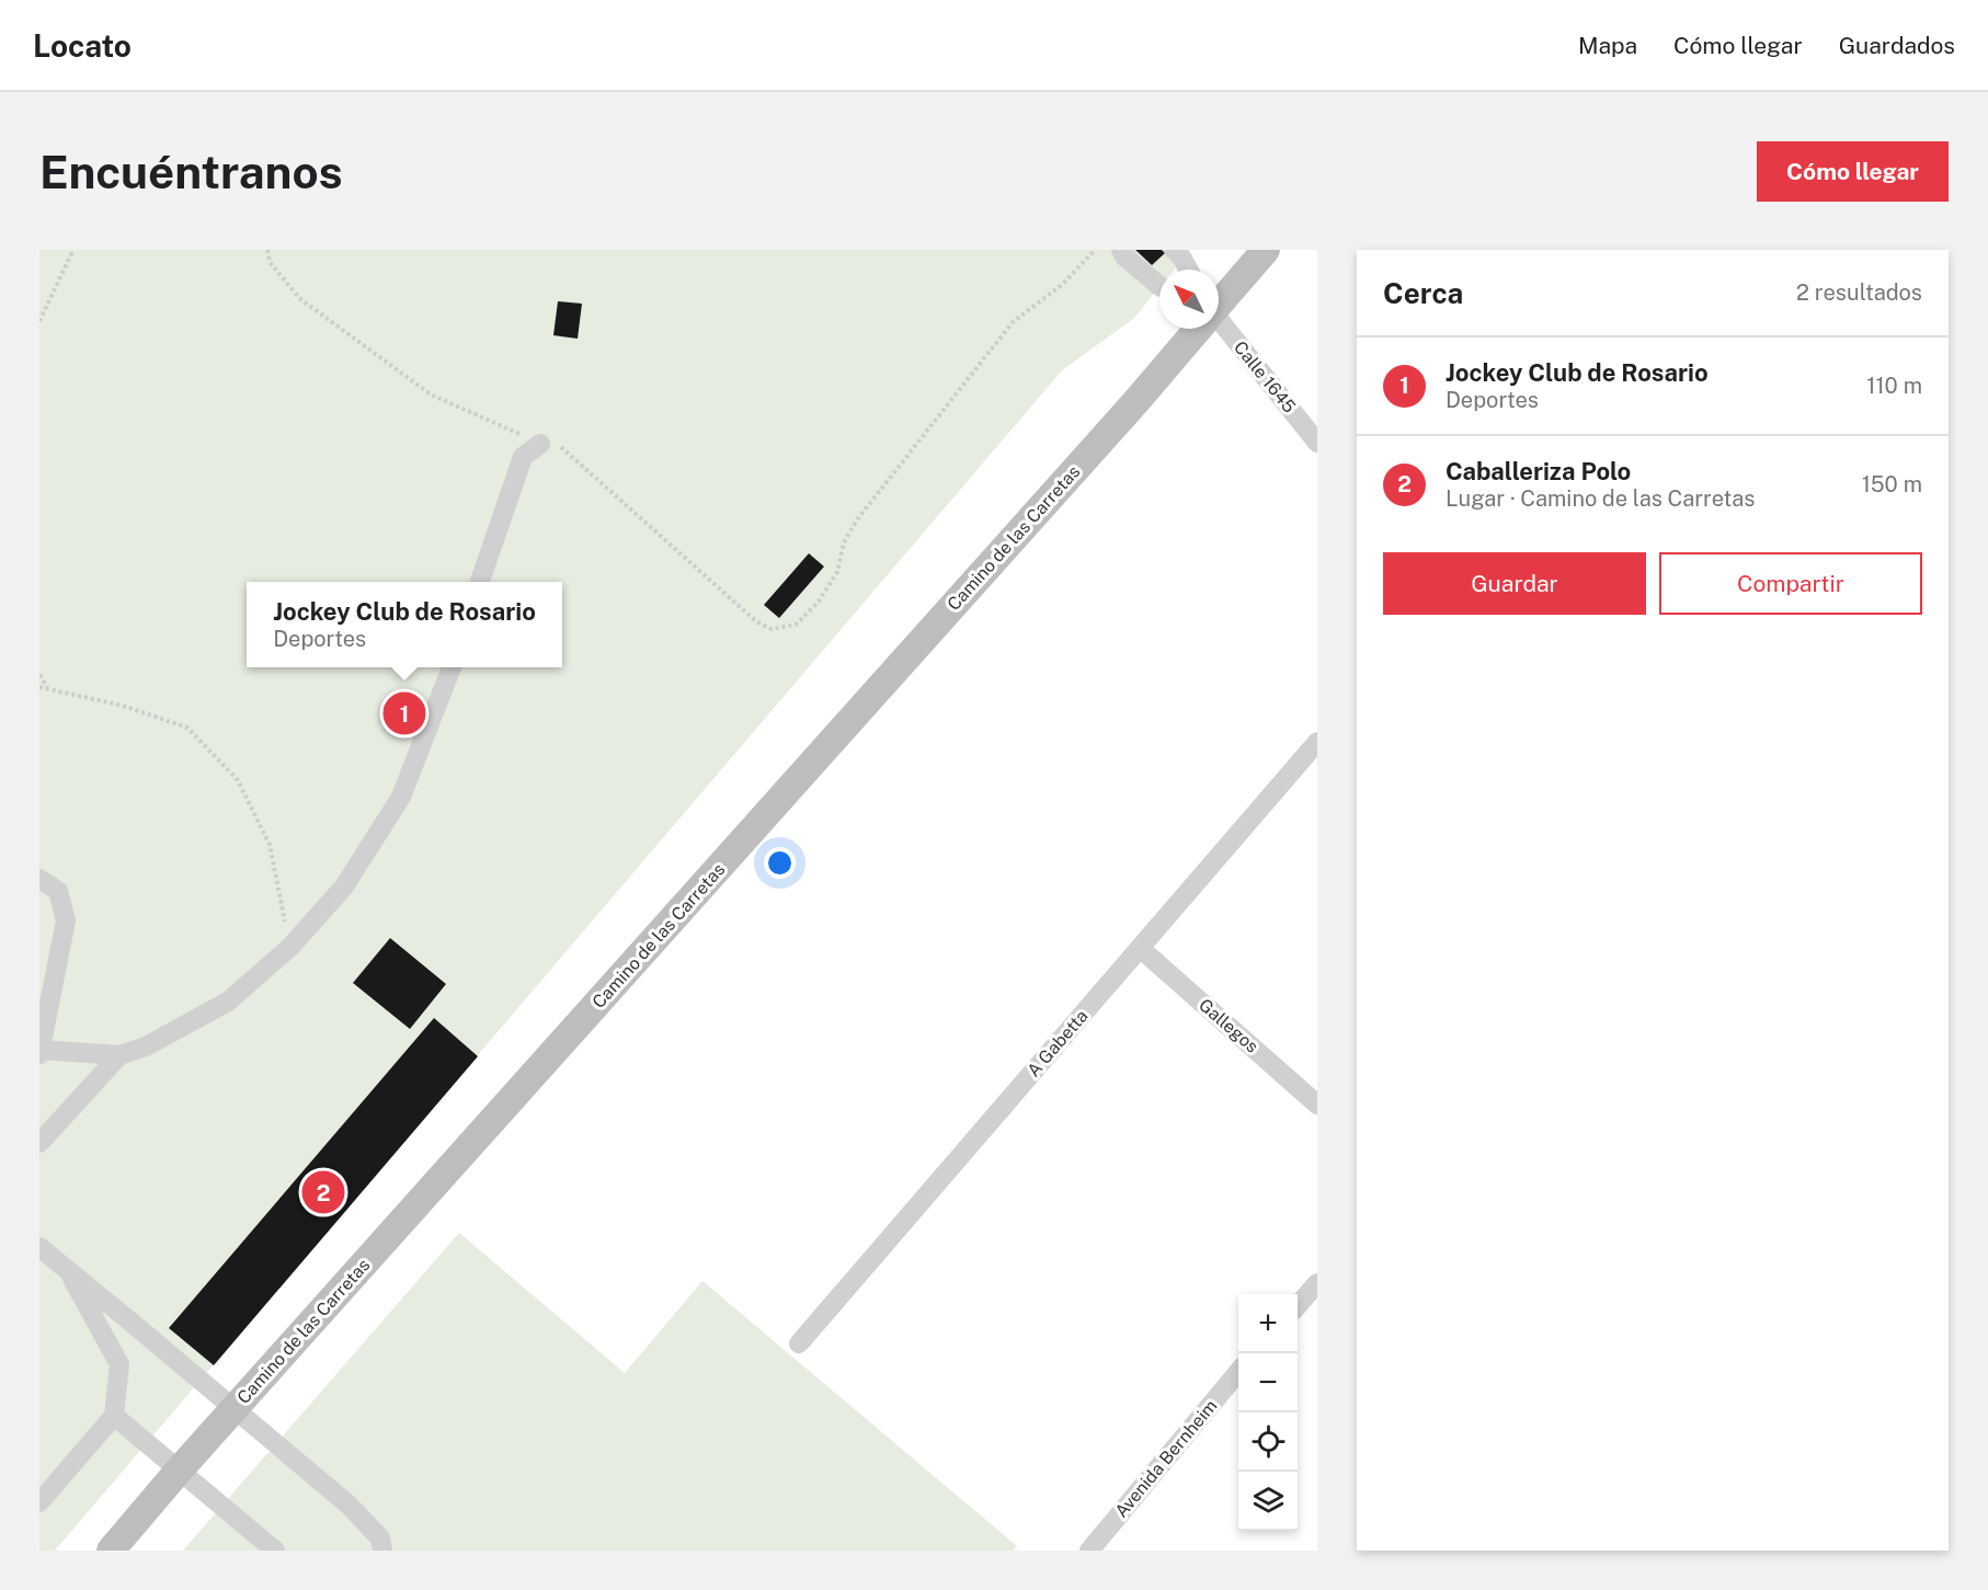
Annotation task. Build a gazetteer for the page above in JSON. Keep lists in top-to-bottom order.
{
  "streets": {
    "street": [
      "Calle 1645",
      "Camino de las Carretas",
      "Gallegos",
      "A Gabetta",
      "Avenida Bernheim"
    ]
  },
  "crossings": [
    ["Gallegos", "A Gabetta"]
  ],
  "north": "top left",
  "page": {
    "header": "Locato",
    "nav": ["Mapa", "Cómo llegar", "Guardados"],
    "buttons": [
      "Cómo llegar",
      ["Guardar", "Compartir"]
    ],
    "title": "Encuéntranos",
    "heading": ["Cerca", "2 resultados"],
    "list": [
      {
        "mark": "1",
        "name": "Jockey Club de Rosario",
        "note": "Deportes",
        "value": "110 m"
      },
      {
        "mark": "2",
        "name": "Caballeriza Polo",
        "note": "Lugar · Camino de las Carretas",
        "value": "150 m"
      }
    ],
    "popup": ["Jockey Club de Rosario", "Deportes"],
    "pins": ["1", "2"],
    "map_buttons": ["+", "−"]
  }
}
